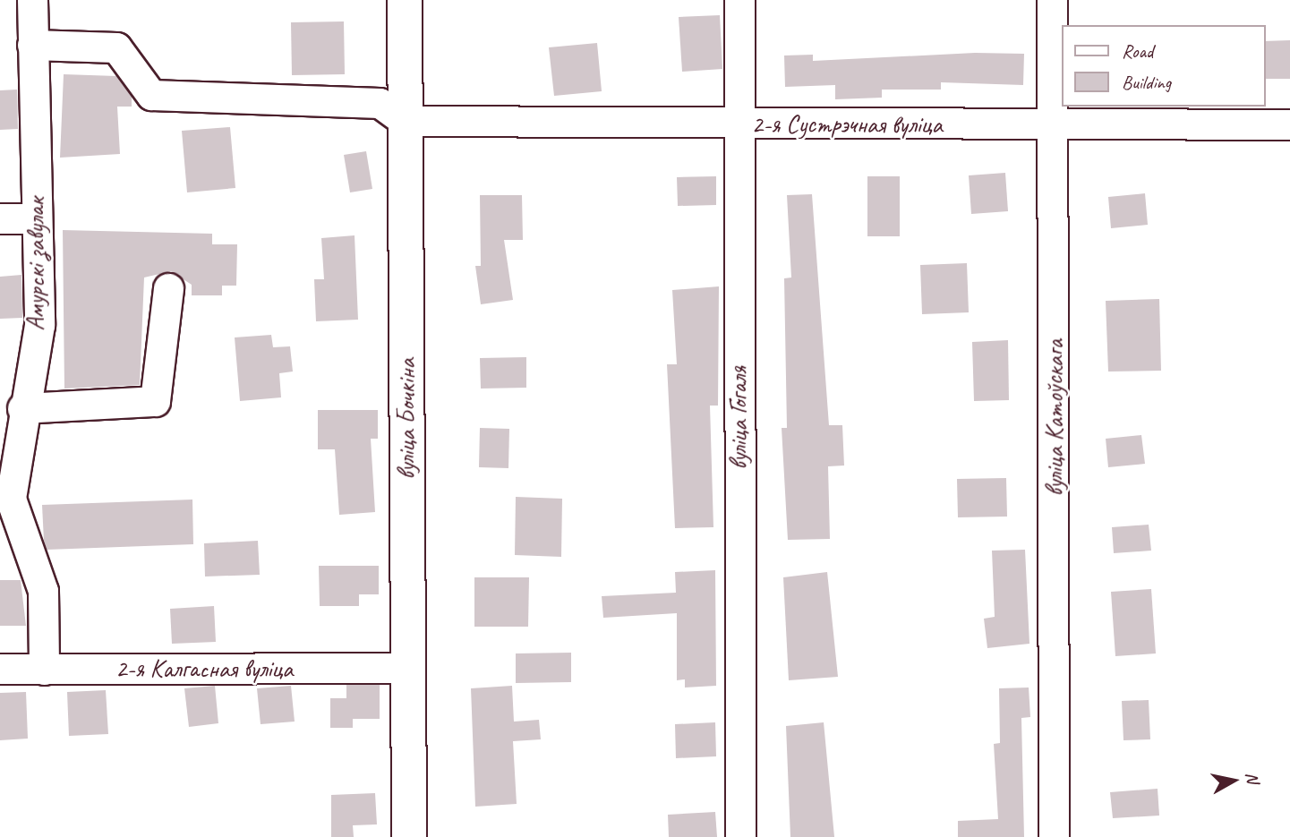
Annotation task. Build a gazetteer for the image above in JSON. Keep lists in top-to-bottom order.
{
  "streets": {
    "main road": ["вуліца Бочкіна"],
    "street": [
      "2-я Сустрэчная вуліца",
      "Амурскі завулак",
      "вуліца Гогаля",
      "вуліца Катоўскага",
      "2-я Калгасная вуліца"
    ]
  },
  "crossings": [
    ["2-я Сустрэчная вуліца", "вуліца Гогаля"],
    ["2-я Сустрэчная вуліца", "вуліца Катоўскага"],
    ["2-я Сустрэчная вуліца", "вуліца Бочкіна"],
    ["Амурскі завулак", "2-я Калгасная вуліца"],
    ["вуліца Бочкіна", "2-я Калгасная вуліца"]
  ],
  "legend": ["Road", "Building"],
  "north": "right"
}
